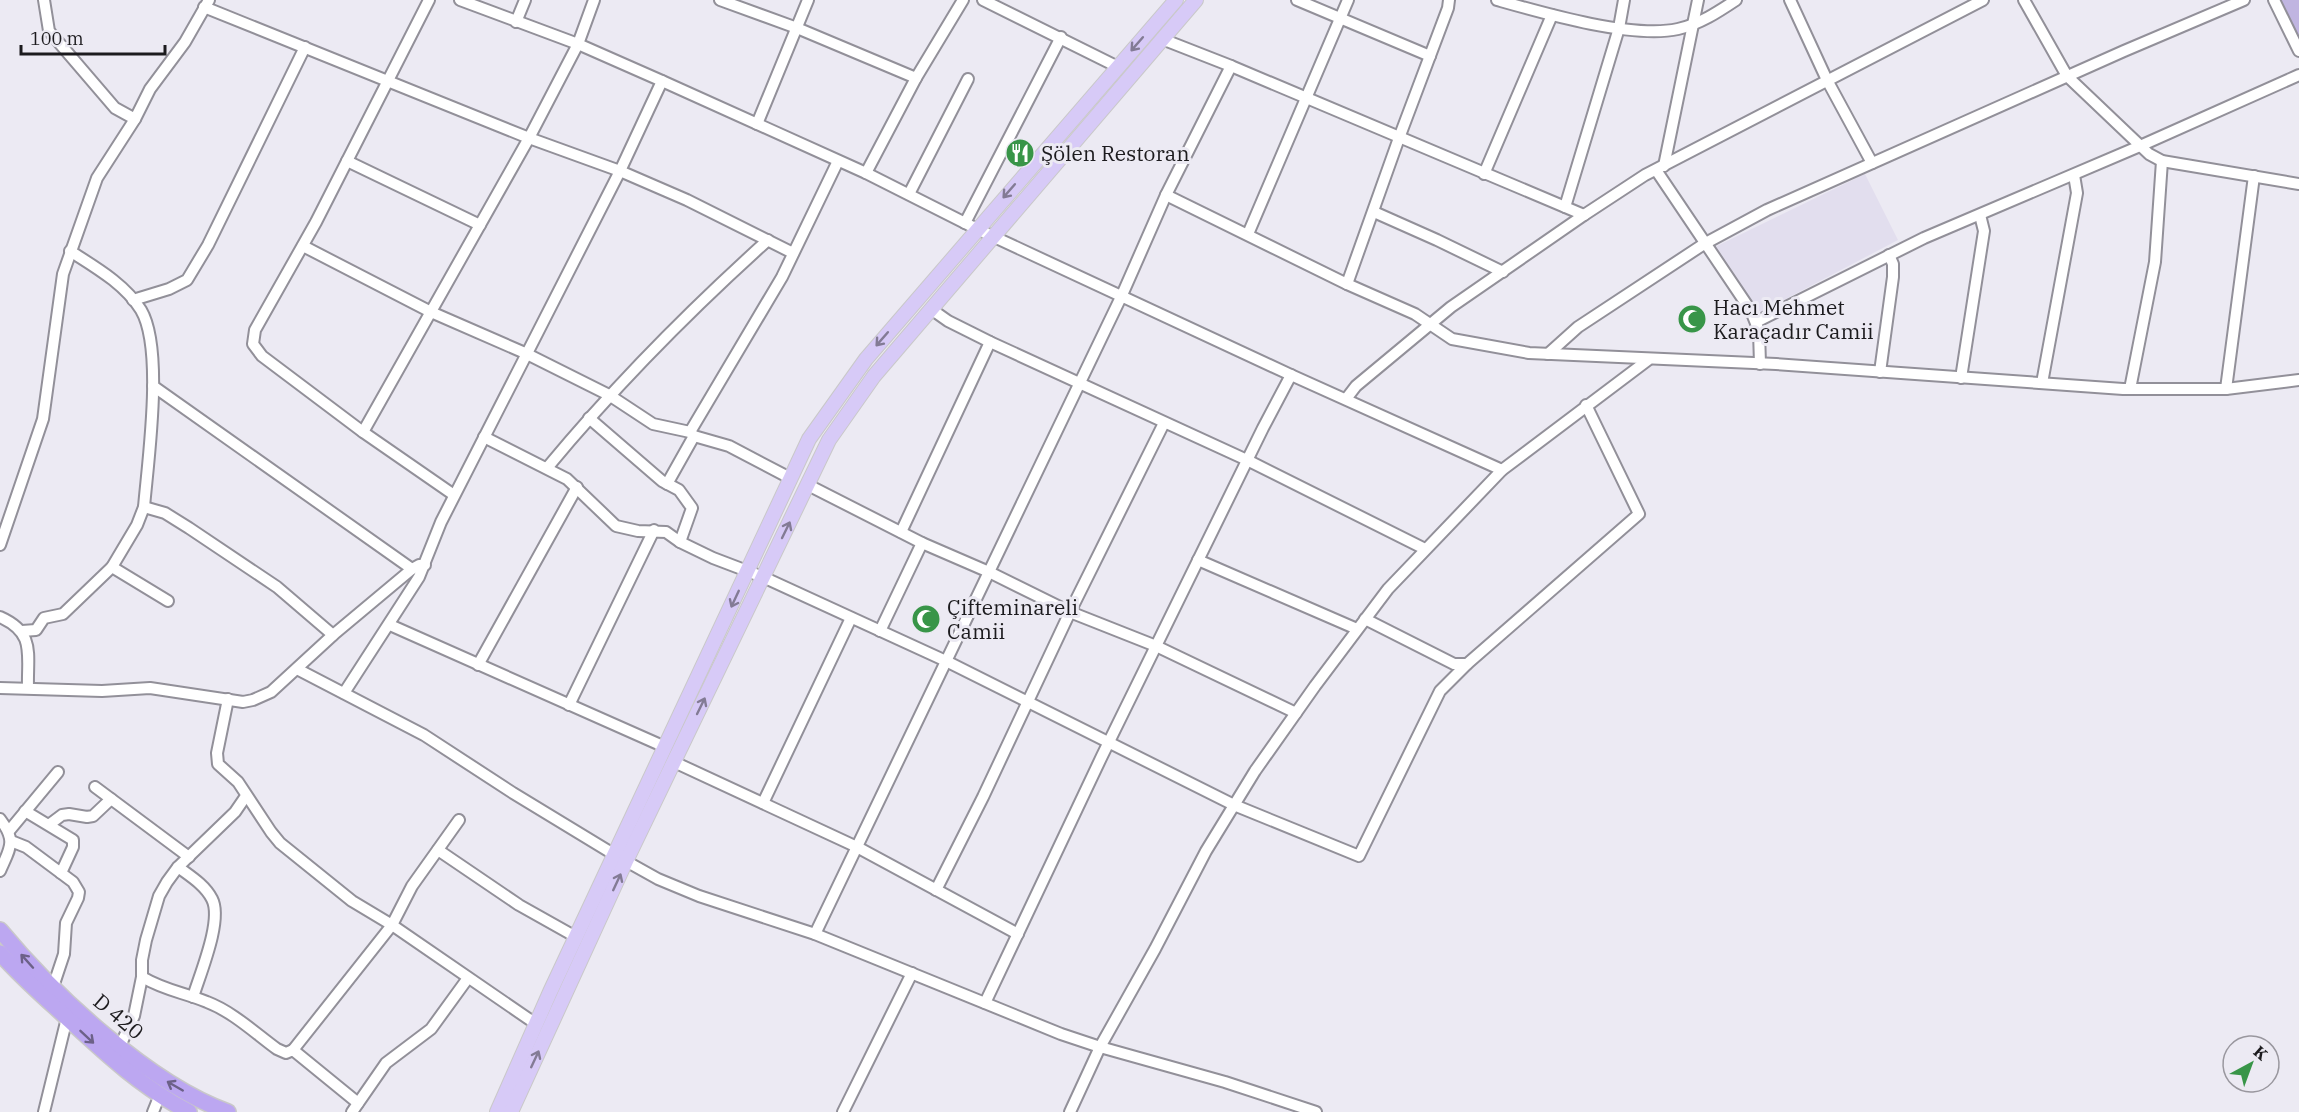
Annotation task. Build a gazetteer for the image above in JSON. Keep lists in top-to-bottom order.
{
  "streets": {
    "highway": ["D 420"]
  },
  "places": {
    "restaurant": ["Şölen Restoran"],
    "mosque": ["Hacı Mehmet Karaçadır Camii", "Çifteminareli Camii"]
  },
  "scale_bar": "100 m",
  "north": "top right"
}
